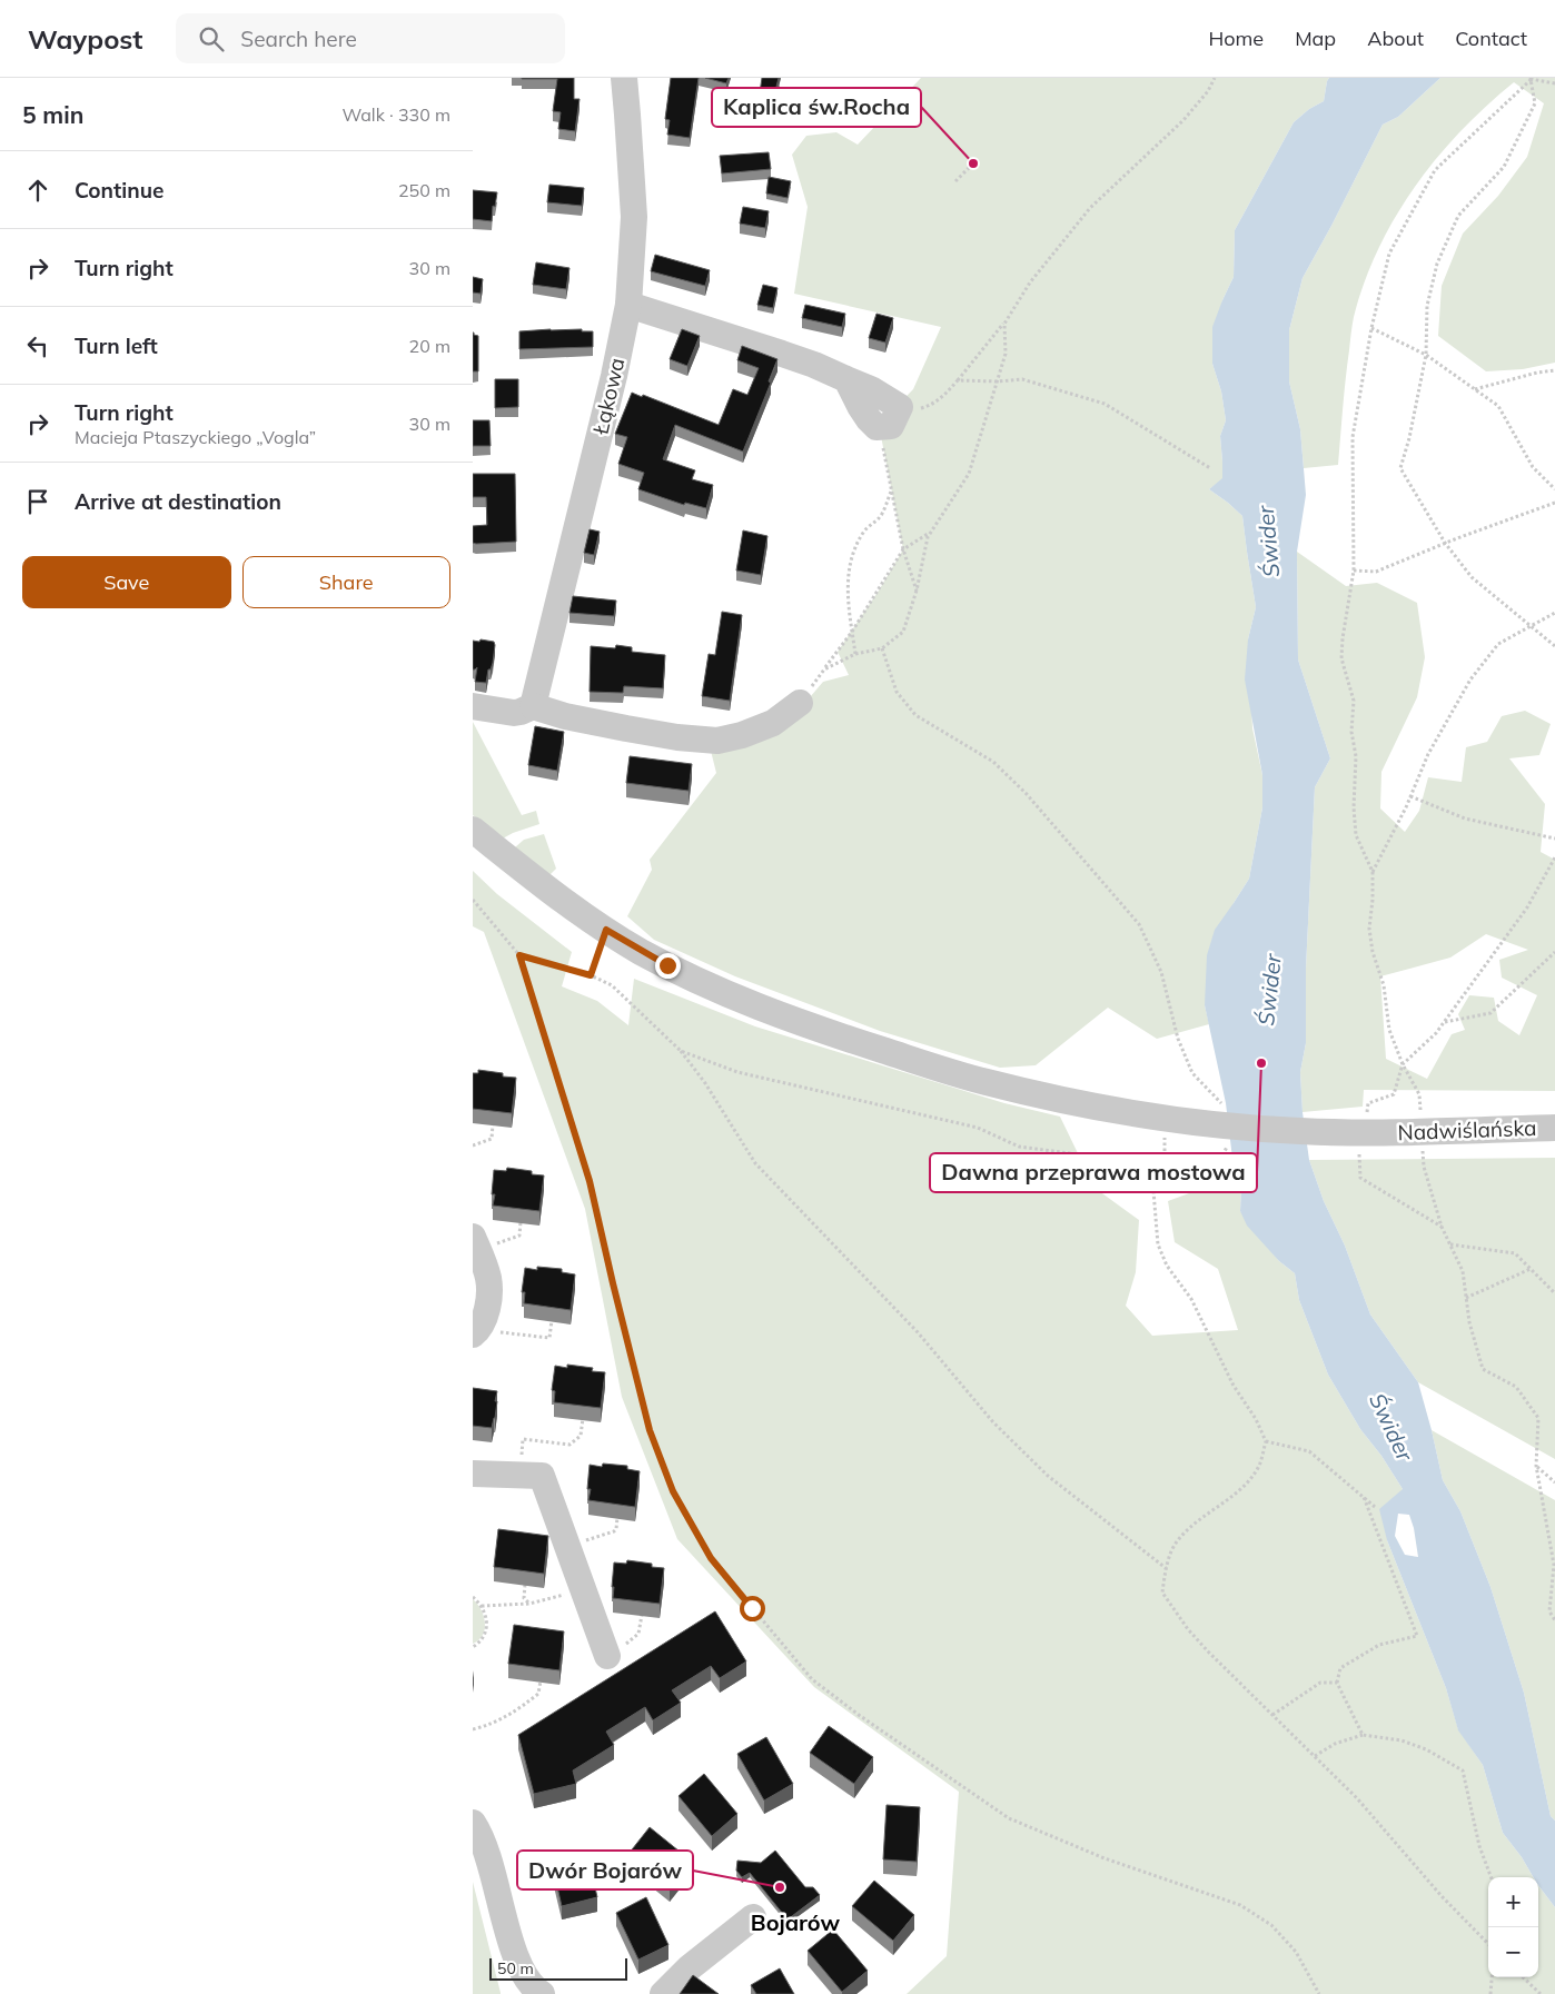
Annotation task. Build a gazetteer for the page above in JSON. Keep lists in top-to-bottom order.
{
  "streets": {
    "street": ["Łąkowa", "Nadwiślańska"]
  },
  "districts": ["Bojarów"],
  "water": ["Świder"],
  "places": ["Kaplica św.Rocha", "Dawna przeprawa mostowa", "Dwór Bojarów"],
  "scale_bar": "50 m",
  "page": {
    "header": "Waypost",
    "search": "Search here",
    "nav": [
      "Home",
      "Map",
      "About",
      "Contact"
    ],
    "heading": ["5 min", "Walk · 330 m"],
    "list": [
      ["Continue", "250 m"],
      ["Turn right", "30 m"],
      ["Turn left", "20 m"],
      ["Turn right", "Macieja Ptaszyckiego „Vogla”", "30 m"],
      "Arrive at destination"
    ],
    "buttons": ["Save", "Share"],
    "map_buttons": ["+", "−"],
    "scale": "50 m"
  }
}
